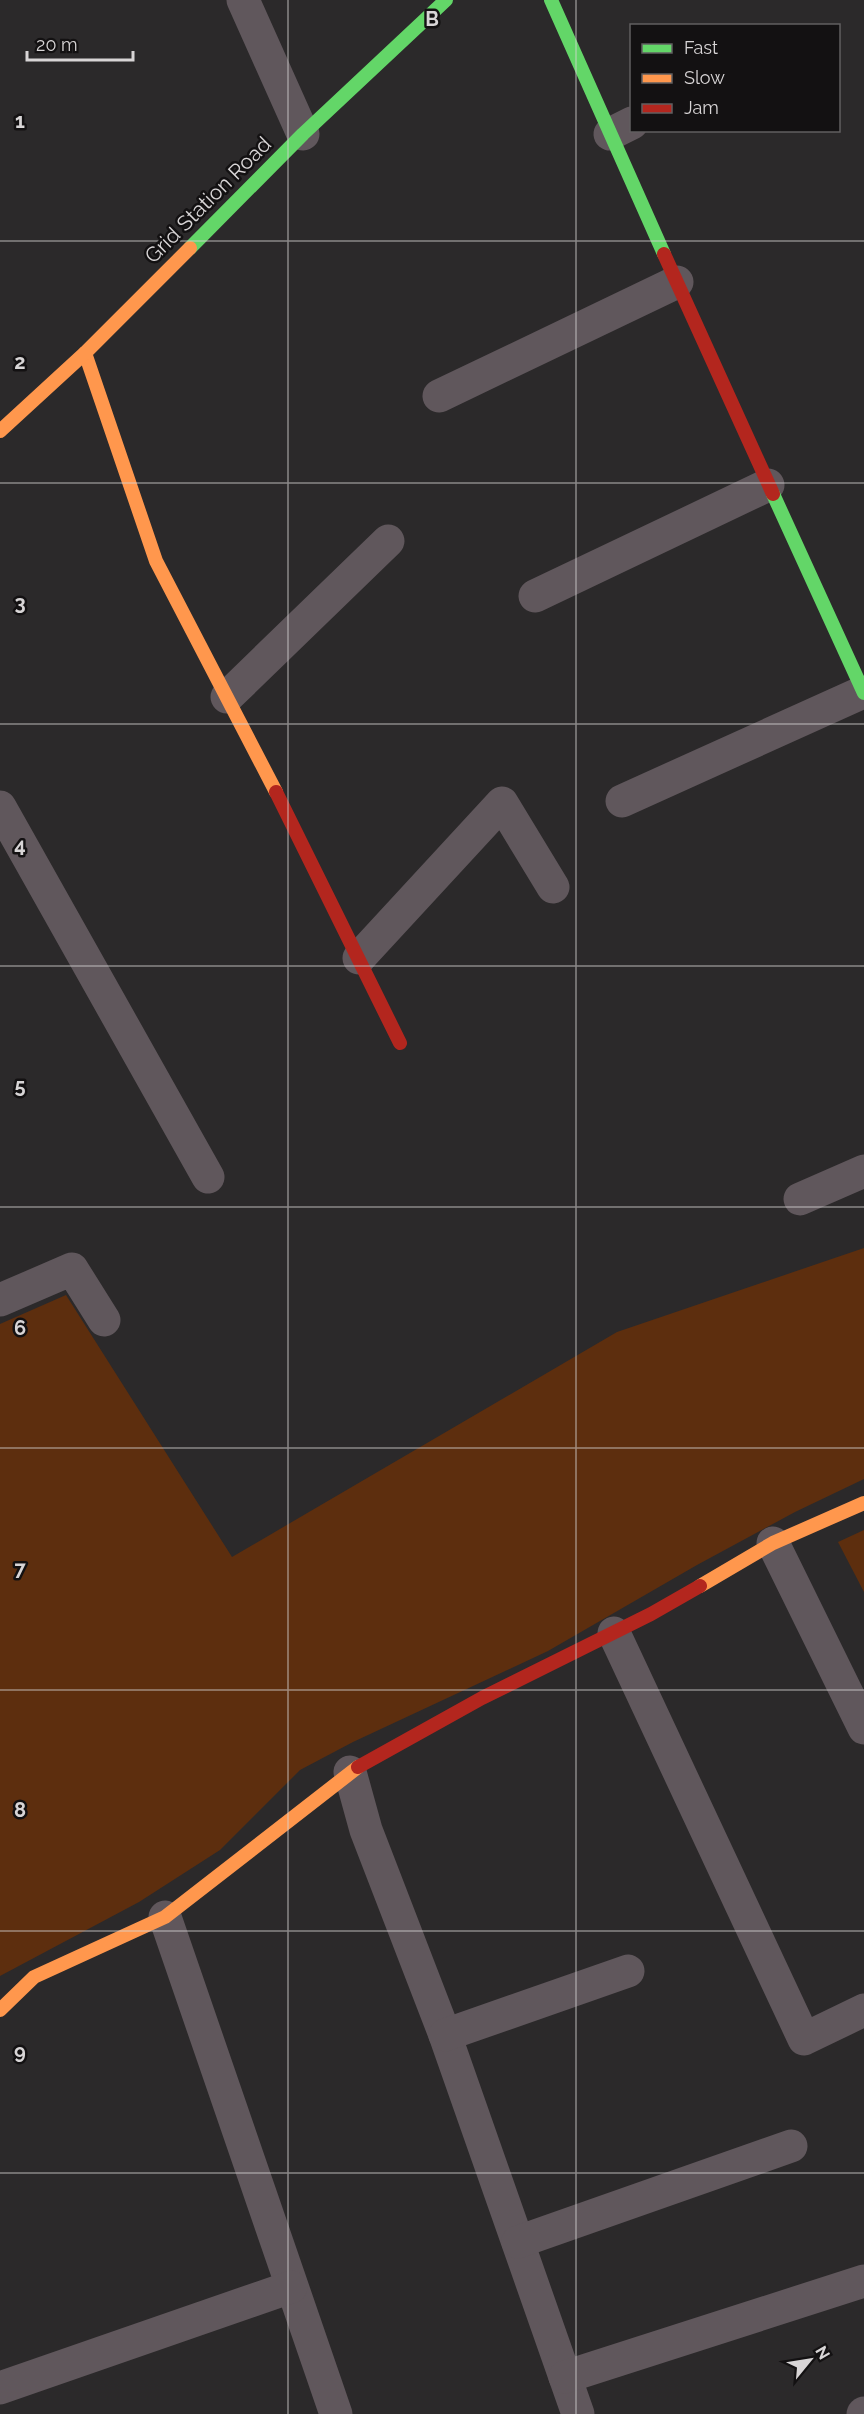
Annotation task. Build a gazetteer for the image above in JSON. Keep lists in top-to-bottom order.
{
  "streets": {
    "street": ["Grid Station Road"]
  },
  "legend": ["Fast", "Slow", "Jam"],
  "scale_bar": "20 m",
  "north": "top right",
  "grid": {
    "columns": ["B"],
    "rows": [
      "1",
      "2",
      "3",
      "4",
      "5",
      "6",
      "7",
      "8",
      "9"
    ]
  }
}
